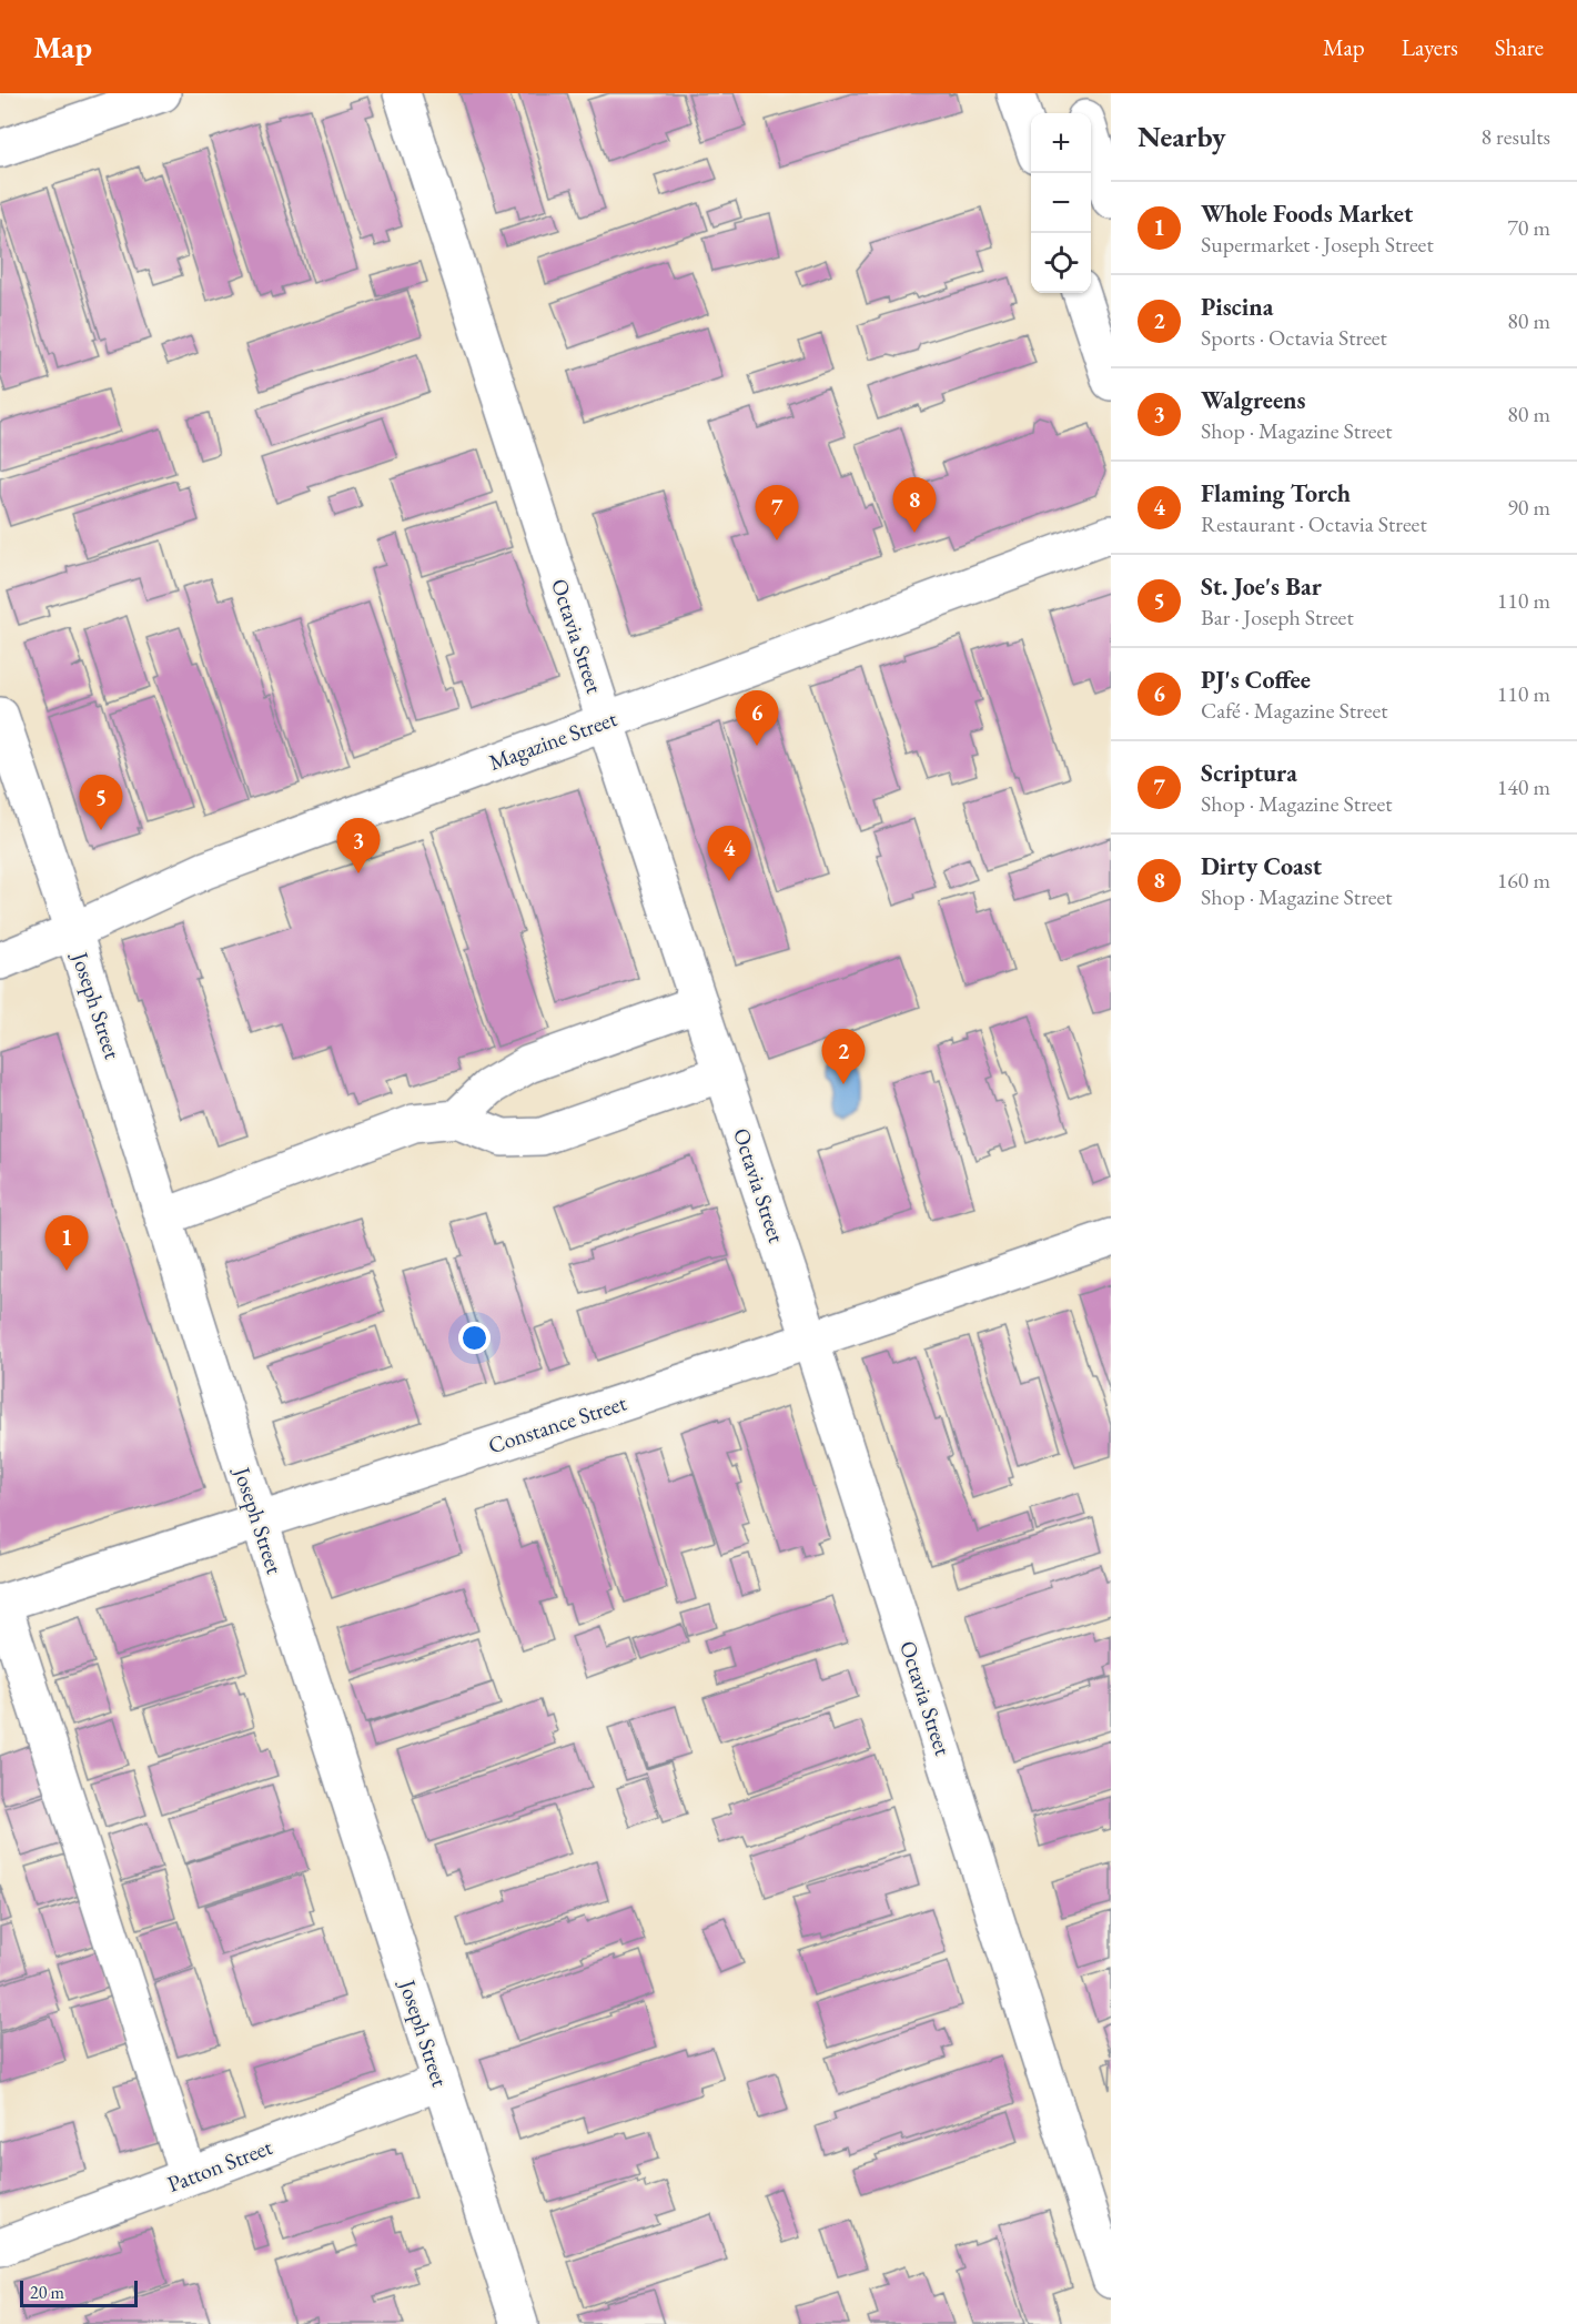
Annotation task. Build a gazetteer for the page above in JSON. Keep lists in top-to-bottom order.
{
  "streets": {
    "street": [
      "Octavia Street",
      "Magazine Street",
      "Joseph Street",
      "Constance Street",
      "Patton Street"
    ]
  },
  "crossings": [
    ["Octavia Street", "Magazine Street"],
    ["Octavia Street", "Constance Street"],
    ["Magazine Street", "Joseph Street"],
    ["Joseph Street", "Constance Street"],
    ["Joseph Street", "Patton Street"]
  ],
  "scale_bar": "20 m",
  "page": {
    "header": "Map",
    "nav": ["Map", "Layers", "Share"],
    "heading": ["Nearby", "8 results"],
    "map_buttons": ["+", "−"],
    "list": [
      {
        "mark": "1",
        "name": "Whole Foods Market",
        "note": "Supermarket · Joseph Street",
        "value": "70 m"
      },
      {
        "mark": "2",
        "name": "Piscina",
        "note": "Sports · Octavia Street",
        "value": "80 m"
      },
      {
        "mark": "3",
        "name": "Walgreens",
        "note": "Shop · Magazine Street",
        "value": "80 m"
      },
      {
        "mark": "4",
        "name": "Flaming Torch",
        "note": "Restaurant · Octavia Street",
        "value": "90 m"
      },
      {
        "mark": "5",
        "name": "St. Joe's Bar",
        "note": "Bar · Joseph Street",
        "value": "110 m"
      },
      {
        "mark": "6",
        "name": "PJ's Coffee",
        "note": "Café · Magazine Street",
        "value": "110 m"
      },
      {
        "mark": "7",
        "name": "Scriptura",
        "note": "Shop · Magazine Street",
        "value": "140 m"
      },
      {
        "mark": "8",
        "name": "Dirty Coast",
        "note": "Shop · Magazine Street",
        "value": "160 m"
      }
    ],
    "pins": [
      "8",
      "7",
      "6",
      "5",
      "3",
      "4",
      "2",
      "1"
    ],
    "scale": "20 m"
  }
}
